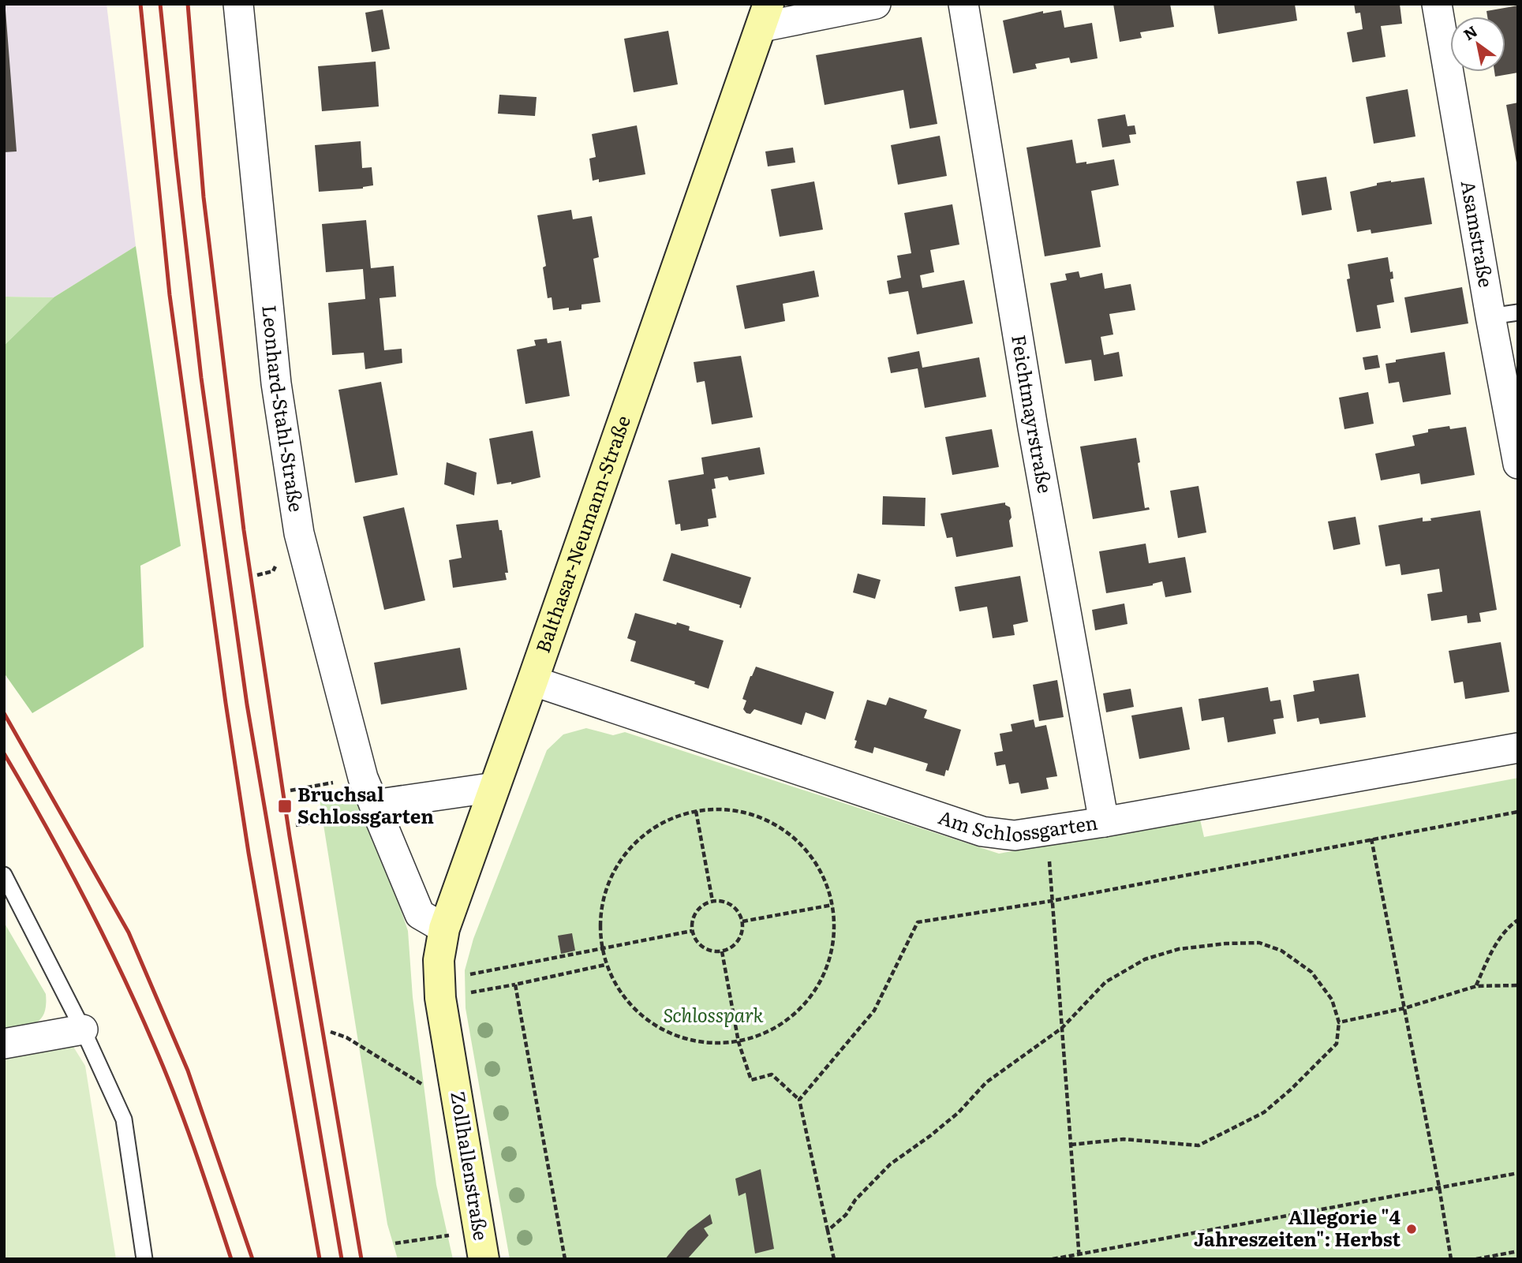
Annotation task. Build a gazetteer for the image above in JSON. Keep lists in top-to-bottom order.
{
  "streets": {
    "street": [
      "Asamstraße",
      "Leonhard-Stahl-Straße",
      "Feichtmayrstraße",
      "Balthasar-Neumann-Straße",
      "Am Schlossgarten",
      "Zollhallenstraße"
    ]
  },
  "crossings": [
    ["Leonhard-Stahl-Straße", "Balthasar-Neumann-Straße"],
    ["Feichtmayrstraße", "Am Schlossgarten"],
    ["Balthasar-Neumann-Straße", "Am Schlossgarten"],
    ["Balthasar-Neumann-Straße", "Zollhallenstraße"]
  ],
  "parks": ["Schlosspark"],
  "places": {
    "transit": ["Bruchsal Schlossgarten"],
    "other": ["Allegorie \"4 Jahreszeiten\": Herbst"]
  },
  "north": "top left"
}
